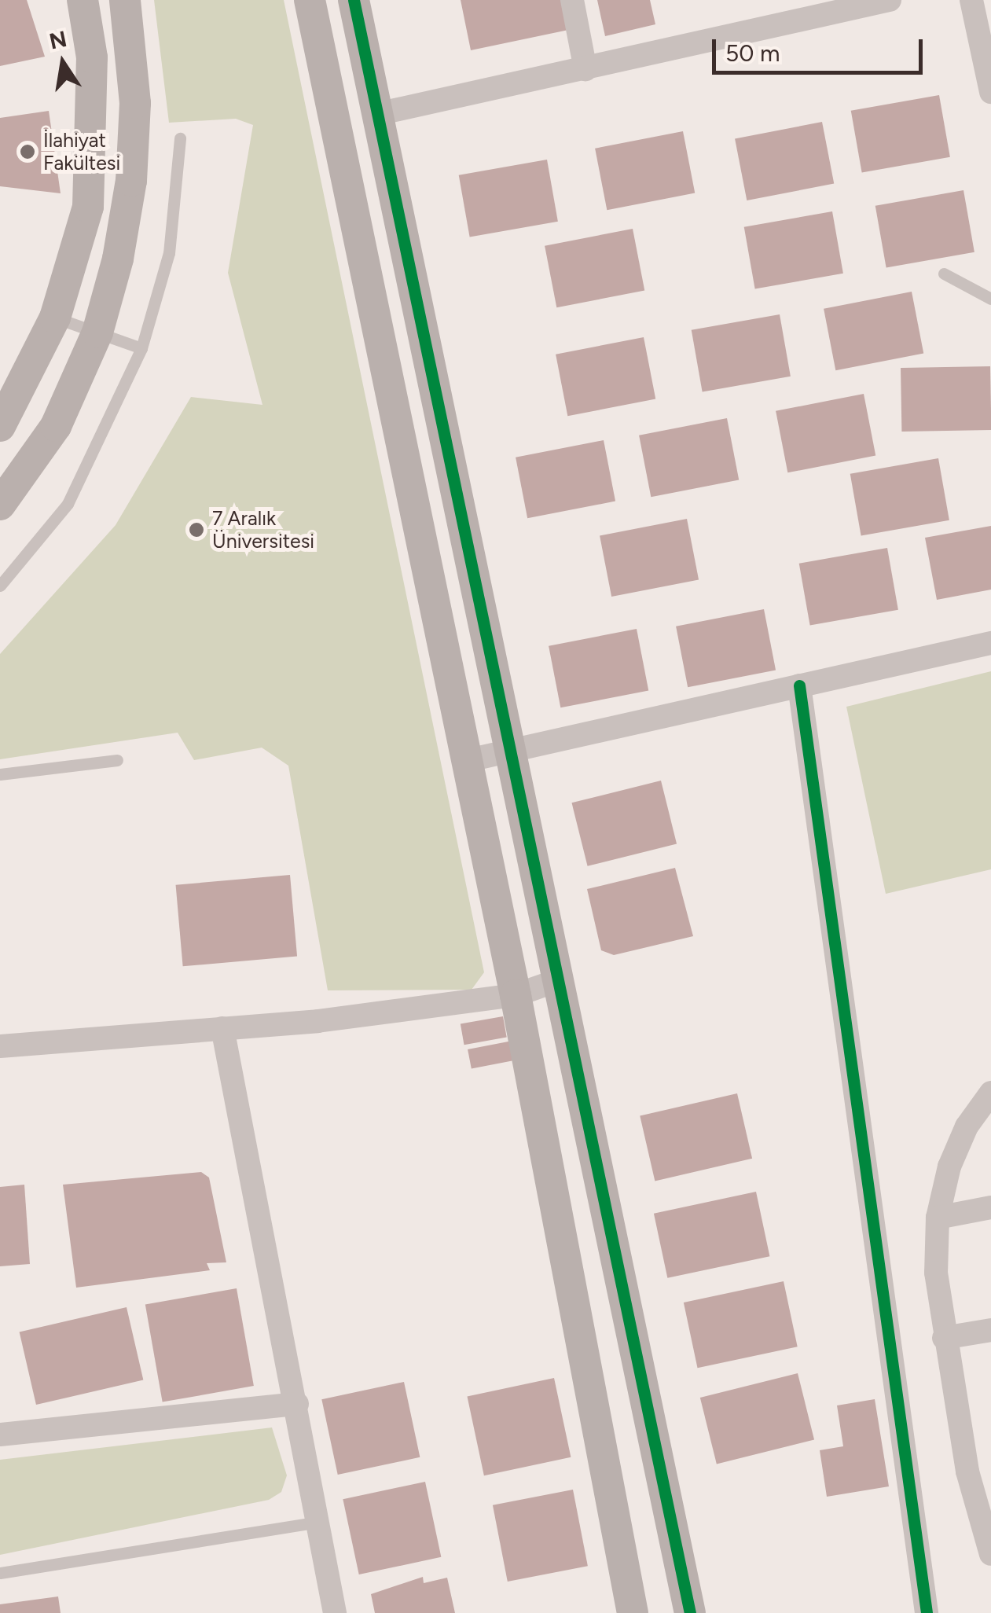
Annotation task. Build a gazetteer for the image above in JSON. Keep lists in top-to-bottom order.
{
  "places": ["İlahiyat Fakültesi", "7 Aralık Üniversitesi"],
  "scale_bar": "50 m",
  "north": "top"
}
